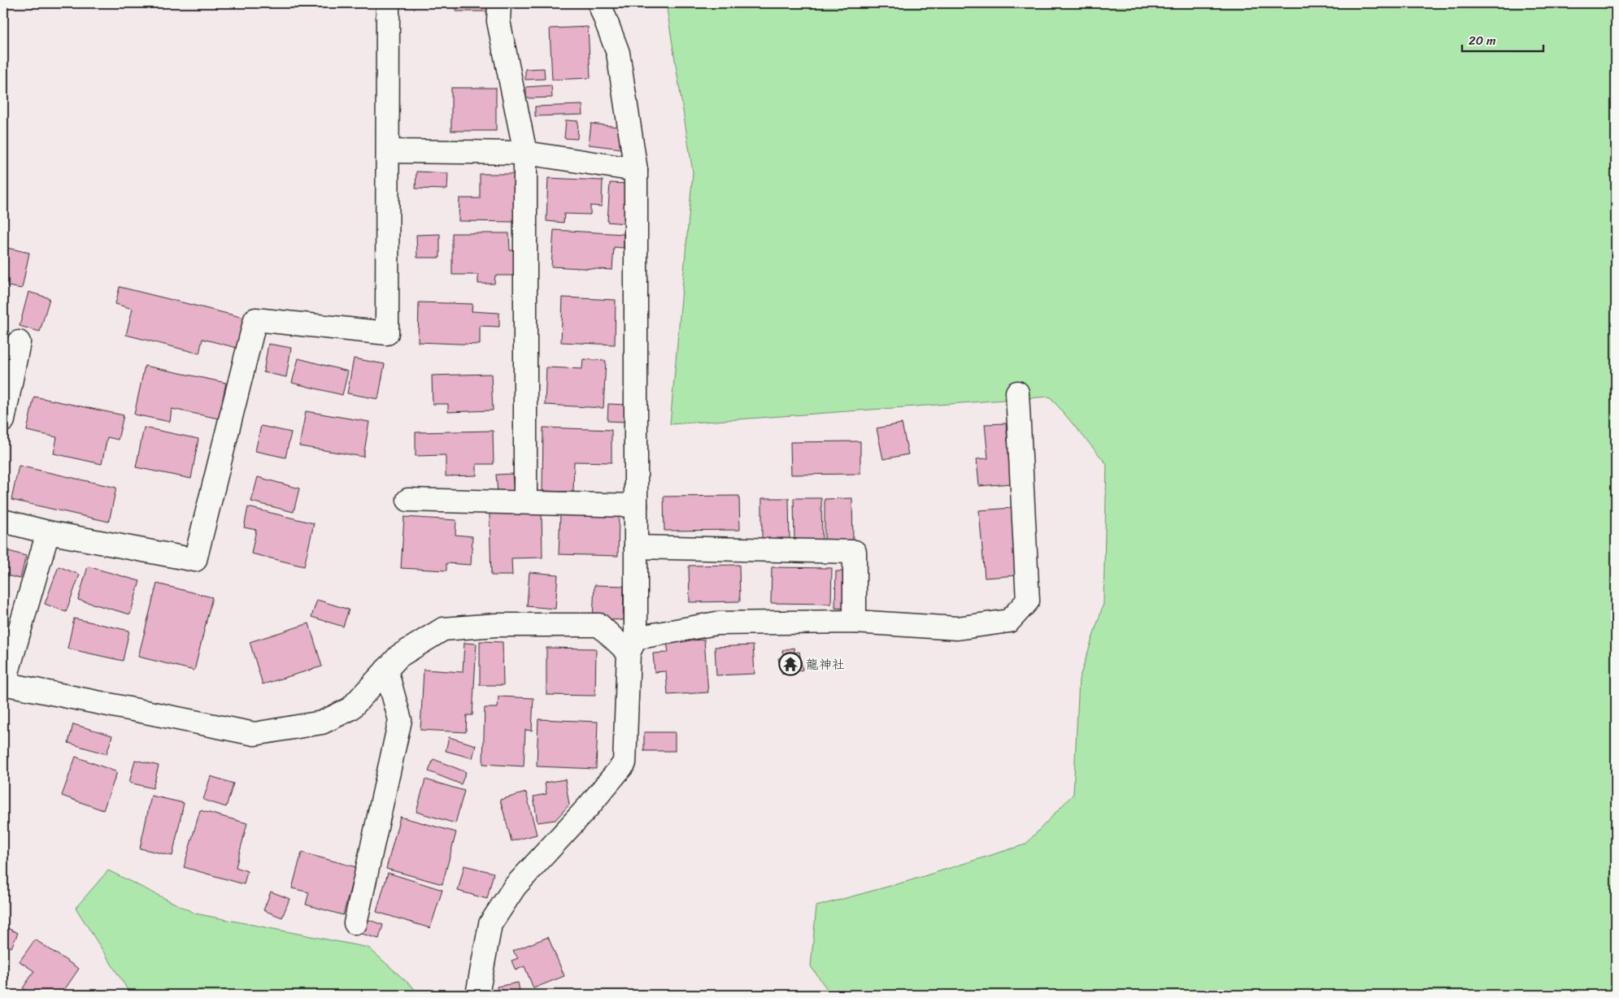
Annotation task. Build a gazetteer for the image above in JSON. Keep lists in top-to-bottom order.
{
  "places": {
    "temple": ["龍神社"]
  },
  "scale_bar": "20 m"
}
